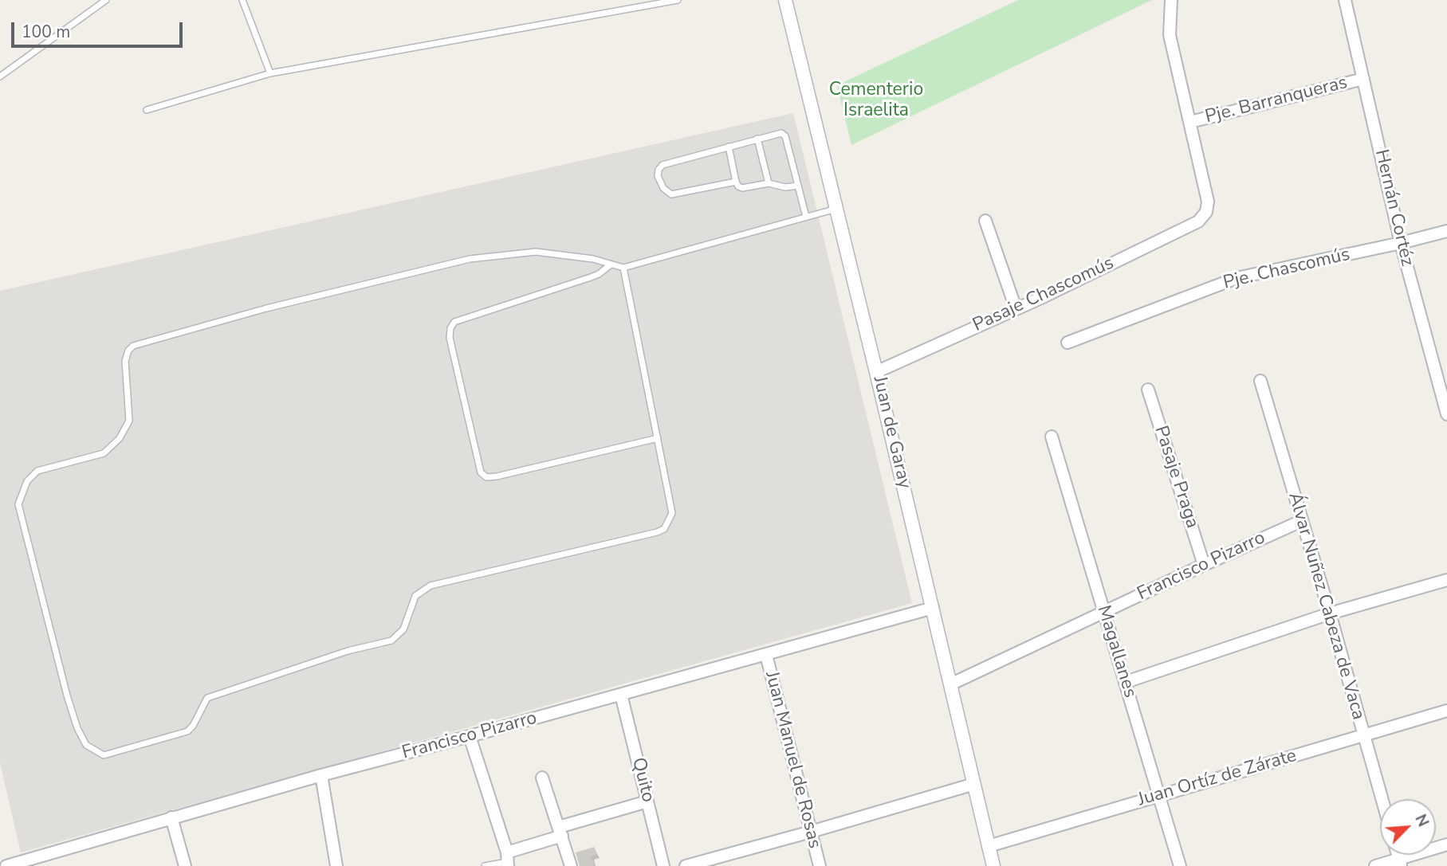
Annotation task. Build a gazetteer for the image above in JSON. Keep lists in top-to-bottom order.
{
  "streets": {
    "street": [
      "Pje. Barranqueras",
      "Hernán Cortéz",
      "Pje. Chascomús",
      "Pasaje Chascomús",
      "Juan de Garay",
      "Pasaje Praga",
      "Francisco Pizarro",
      "Álvar Nuñez Cabeza de Vaca",
      "Magallanes",
      "Juan Manuel de Rosas",
      "Juan Ortíz de Zárate",
      "Quito"
    ]
  },
  "crossings": [
    ["Pje. Barranqueras", "Hernán Cortéz"],
    ["Pje. Barranqueras", "Pasaje Chascomús"],
    ["Hernán Cortéz", "Pje. Chascomús"],
    ["Pasaje Chascomús", "Juan de Garay"],
    ["Juan de Garay", "Francisco Pizarro"],
    ["Juan de Garay", "Juan Ortíz de Zárate"],
    ["Pasaje Praga", "Francisco Pizarro"],
    ["Francisco Pizarro", "Álvar Nuñez Cabeza de Vaca"],
    ["Francisco Pizarro", "Magallanes"],
    ["Francisco Pizarro", "Juan Manuel de Rosas"],
    ["Francisco Pizarro", "Quito"],
    ["Álvar Nuñez Cabeza de Vaca", "Juan Ortíz de Zárate"],
    ["Magallanes", "Juan Ortíz de Zárate"]
  ],
  "parks": ["Cementerio Israelita"],
  "scale_bar": "100 m",
  "north": "top right"
}
